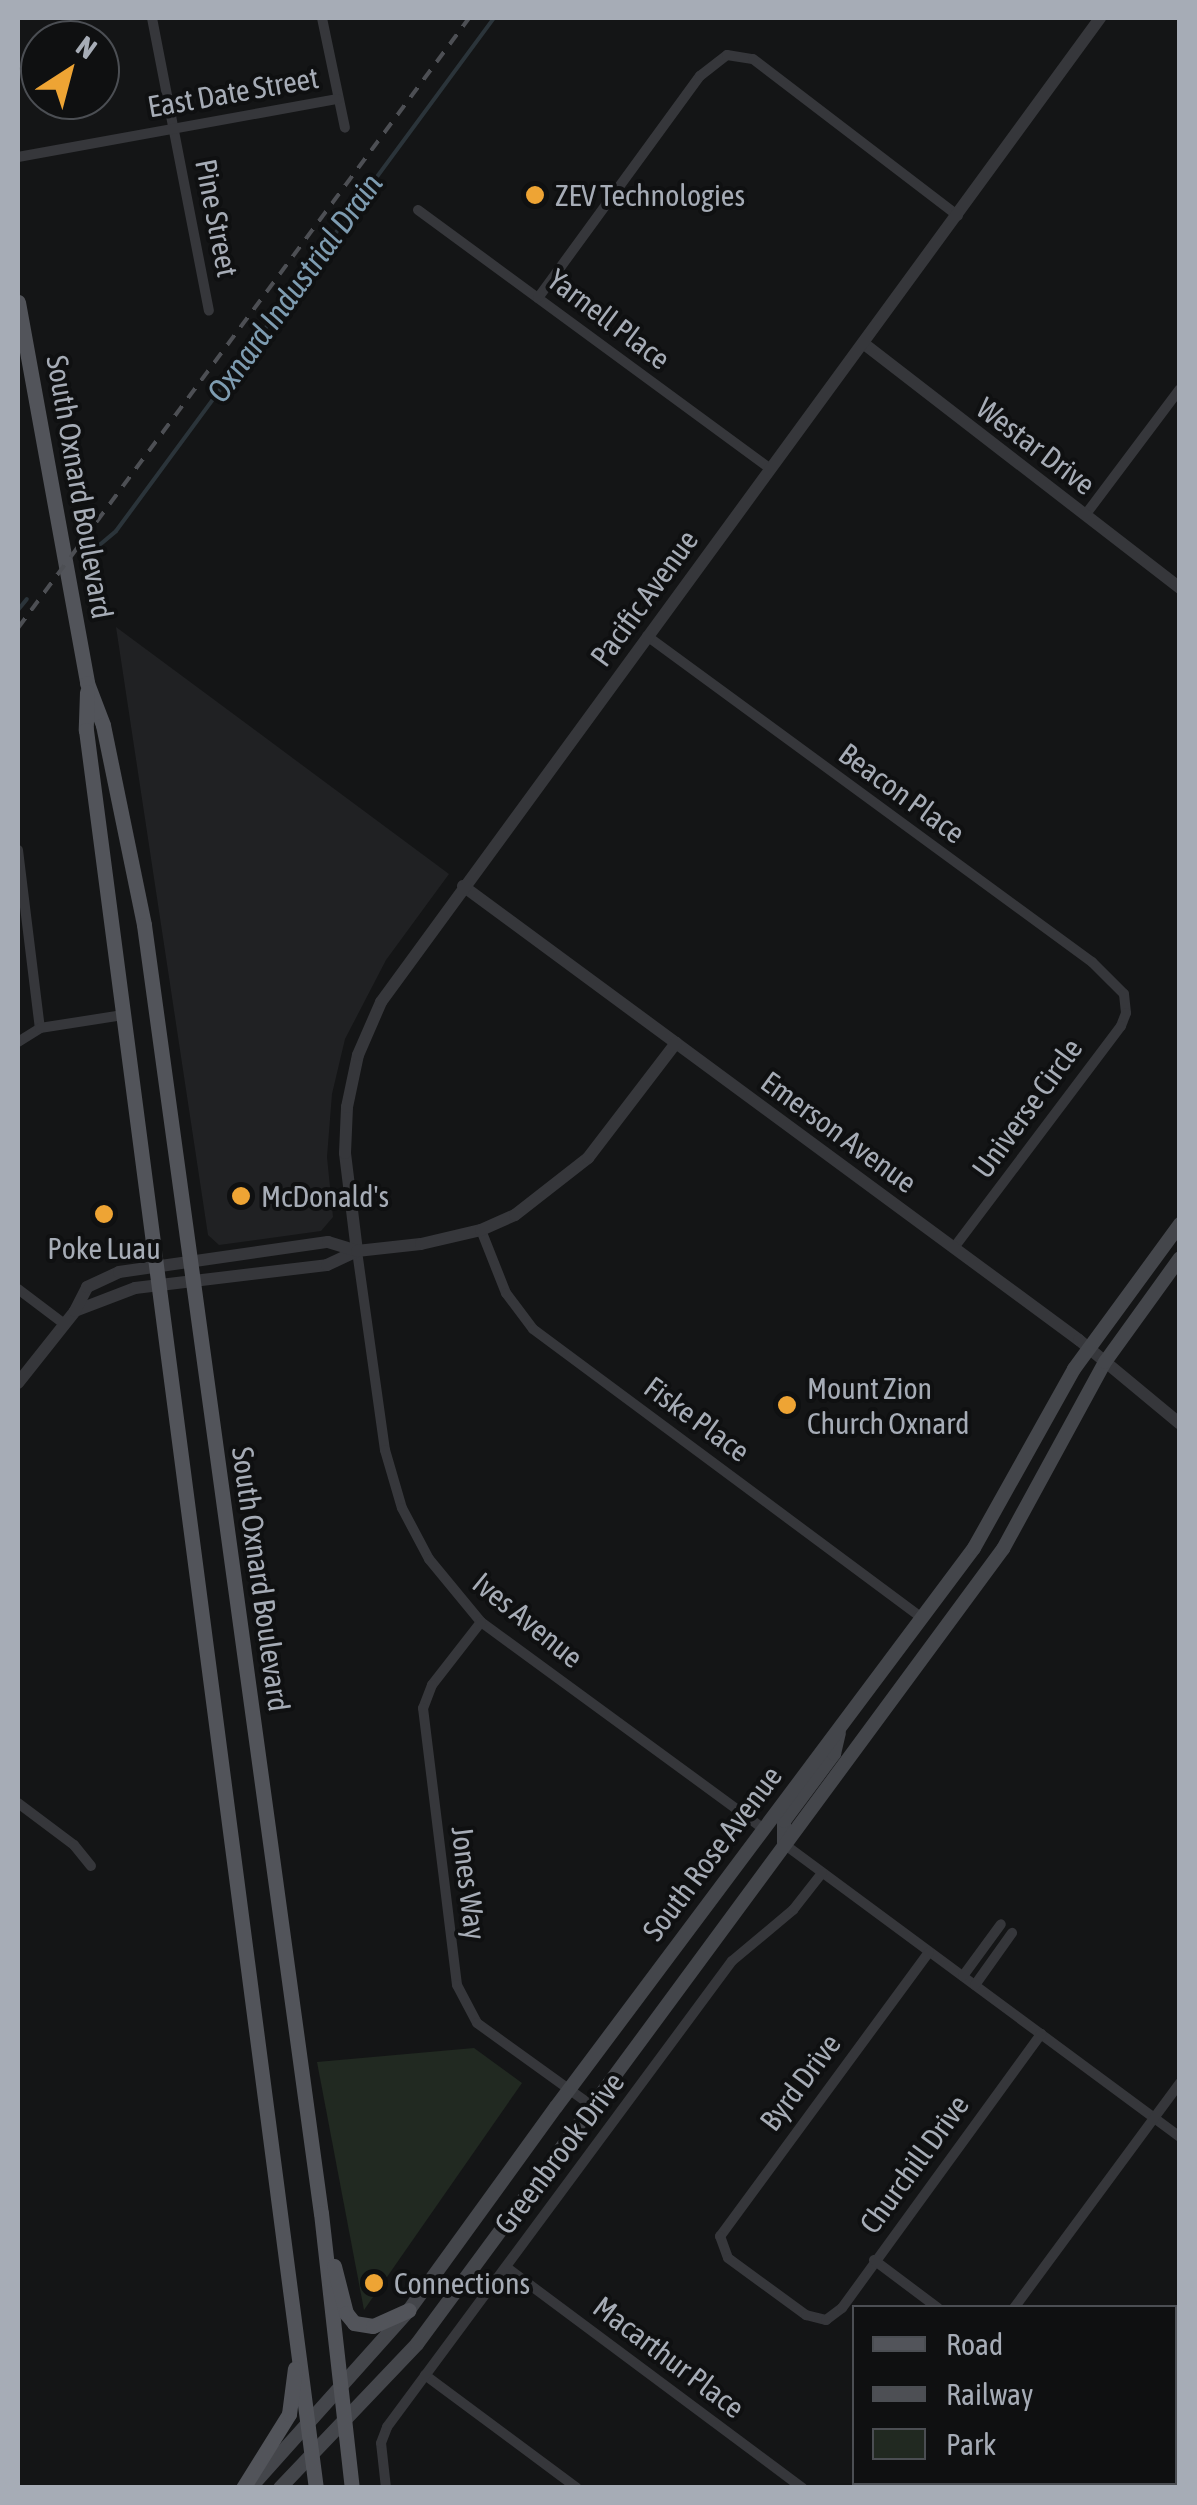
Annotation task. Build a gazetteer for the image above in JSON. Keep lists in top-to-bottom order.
{
  "streets": {
    "main road": ["South Oxnard Boulevard", "South Rose Avenue"],
    "street": [
      "East Date Street",
      "Pine Street",
      "Yarnell Place",
      "Westar Drive",
      "Pacific Avenue",
      "Beacon Place",
      "Universe Circle",
      "Emerson Avenue",
      "Fiske Place",
      "Ives Avenue",
      "Jones Way",
      "Byrd Drive",
      "Greenbrook Drive",
      "Churchill Drive",
      "Macarthur Place"
    ]
  },
  "crossings": [
    ["East Date Street", "Pine Street"],
    ["Yarnell Place", "Pacific Avenue"],
    ["Westar Drive", "Pacific Avenue"],
    ["South Oxnard Boulevard", "South Rose Avenue"],
    ["Pacific Avenue", "Beacon Place"],
    ["Pacific Avenue", "Emerson Avenue"],
    ["Pacific Avenue", "Ives Avenue"],
    ["Beacon Place", "Universe Circle"],
    ["Universe Circle", "Emerson Avenue"],
    ["Emerson Avenue", "South Rose Avenue"],
    ["Fiske Place", "South Rose Avenue"],
    ["Ives Avenue", "South Rose Avenue"],
    ["Ives Avenue", "Jones Way"],
    ["South Rose Avenue", "Jones Way"],
    ["Byrd Drive", "Churchill Drive"],
    ["Greenbrook Drive", "Macarthur Place"]
  ],
  "water": ["Oxnard Industrial Drain"],
  "places": [
    "ZEV Technologies",
    "McDonald's",
    "Poke Luau",
    "Mount Zion Church Oxnard",
    "Connections"
  ],
  "legend": ["Road", "Railway", "Park"],
  "north": "top right"
}
